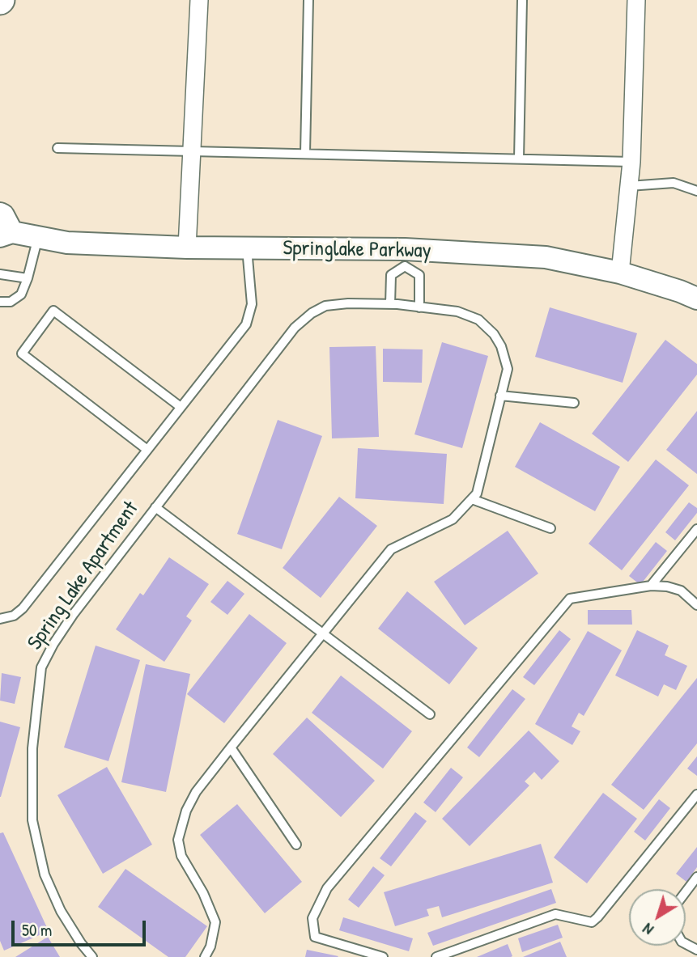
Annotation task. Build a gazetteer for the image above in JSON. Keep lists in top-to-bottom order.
{
  "streets": {
    "street": ["Springlake Parkway"],
    "lane": ["Spring Lake Apartment"]
  },
  "scale_bar": "50 m",
  "north": "bottom left"
}
